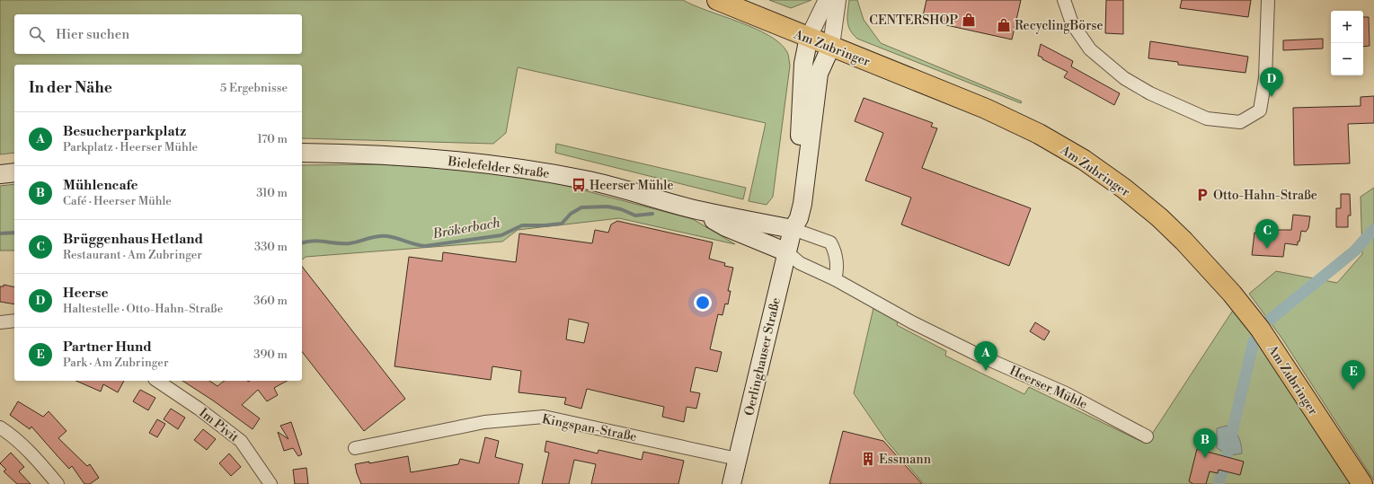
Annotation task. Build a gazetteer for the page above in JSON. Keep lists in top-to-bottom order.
{
  "streets": {
    "main road": ["Am Zubringer", "Bielefelder Straße", "Oerlinghauser Straße"],
    "street": ["Heerser Mühle", "Im Pivit", "Kingspan-Straße"]
  },
  "crossings": [
    ["Am Zubringer", "Oerlinghauser Straße"],
    ["Bielefelder Straße", "Oerlinghauser Straße"],
    ["Bielefelder Straße", "Heerser Mühle"],
    ["Oerlinghauser Straße", "Heerser Mühle"],
    ["Oerlinghauser Straße", "Kingspan-Straße"]
  ],
  "water": ["Brökerbach"],
  "places": {
    "shop": ["CENTERSHOP", "RecyclingBörse"],
    "bus stop": ["Heerser Mühle"],
    "parking": ["Otto-Hahn-Straße"],
    "building": ["Essmann"]
  },
  "page": {
    "map_buttons": ["+", "−"],
    "search": "Hier suchen",
    "heading": ["In der Nähe", "5 Ergebnisse"],
    "pins": [
      "D",
      "C",
      "A",
      "E",
      "B"
    ],
    "list": [
      {
        "mark": "A",
        "name": "Besucherparkplatz",
        "note": "Parkplatz · Heerser Mühle",
        "value": "170 m"
      },
      {
        "mark": "B",
        "name": "Mühlencafe",
        "note": "Café · Heerser Mühle",
        "value": "310 m"
      },
      {
        "mark": "C",
        "name": "Brüggenhaus Hetland",
        "note": "Restaurant · Am Zubringer",
        "value": "330 m"
      },
      {
        "mark": "D",
        "name": "Heerse",
        "note": "Haltestelle · Otto-Hahn-Straße",
        "value": "360 m"
      },
      {
        "mark": "E",
        "name": "Partner Hund",
        "note": "Park · Am Zubringer",
        "value": "390 m"
      }
    ]
  }
}
